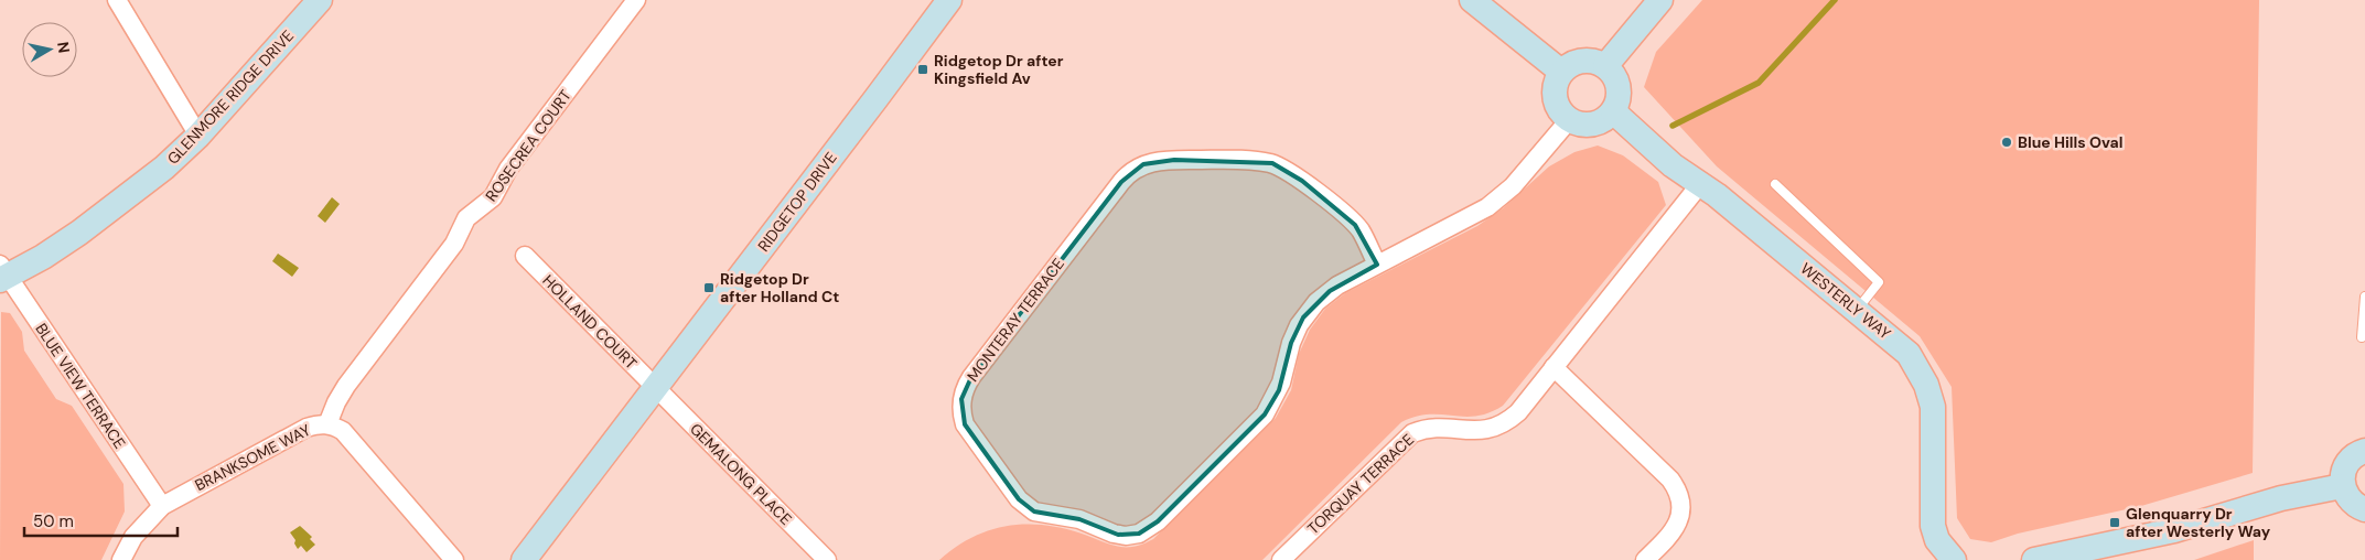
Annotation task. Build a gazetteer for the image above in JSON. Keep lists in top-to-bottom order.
{
  "streets": {
    "street": [
      "GLENMORE RIDGE DRIVE",
      "ROSECREA COURT",
      "RIDGETOP DRIVE",
      "WESTERLY WAY",
      "MONTERAY TERRACE",
      "HOLLAND COURT",
      "BLUE VIEW TERRACE",
      "BRANKSOME WAY",
      "GEMALONG PLACE",
      "TORQUAY TERRACE"
    ]
  },
  "crossings": [
    ["GLENMORE RIDGE DRIVE", "BLUE VIEW TERRACE"],
    ["ROSECREA COURT", "BRANKSOME WAY"],
    ["RIDGETOP DRIVE", "HOLLAND COURT"],
    ["RIDGETOP DRIVE", "GEMALONG PLACE"],
    ["WESTERLY WAY", "MONTERAY TERRACE"],
    ["WESTERLY WAY", "TORQUAY TERRACE"],
    ["HOLLAND COURT", "GEMALONG PLACE"],
    ["BLUE VIEW TERRACE", "BRANKSOME WAY"]
  ],
  "places": {
    "transit": ["Ridgetop Dr after Kingsfield Av", "Ridgetop Dr after Holland Ct", "Glenquarry Dr after Westerly Way"],
    "other": ["Blue Hills Oval"]
  },
  "scale_bar": "50 m",
  "north": "right"
}
